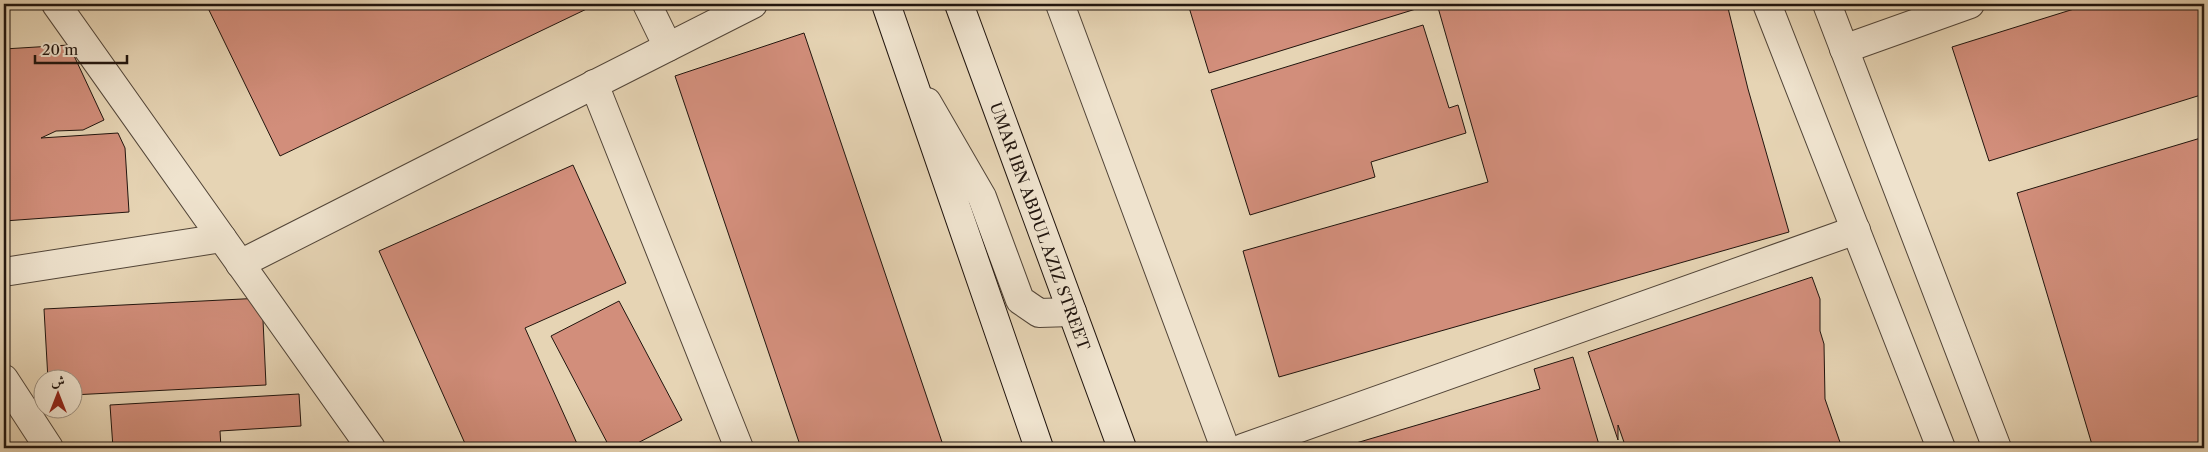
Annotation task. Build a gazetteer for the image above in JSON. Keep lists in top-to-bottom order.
{
  "streets": {
    "street": ["UMAR IBN ABDUL AZIZ STREET"]
  },
  "scale_bar": "20 m",
  "north": "top"
}
